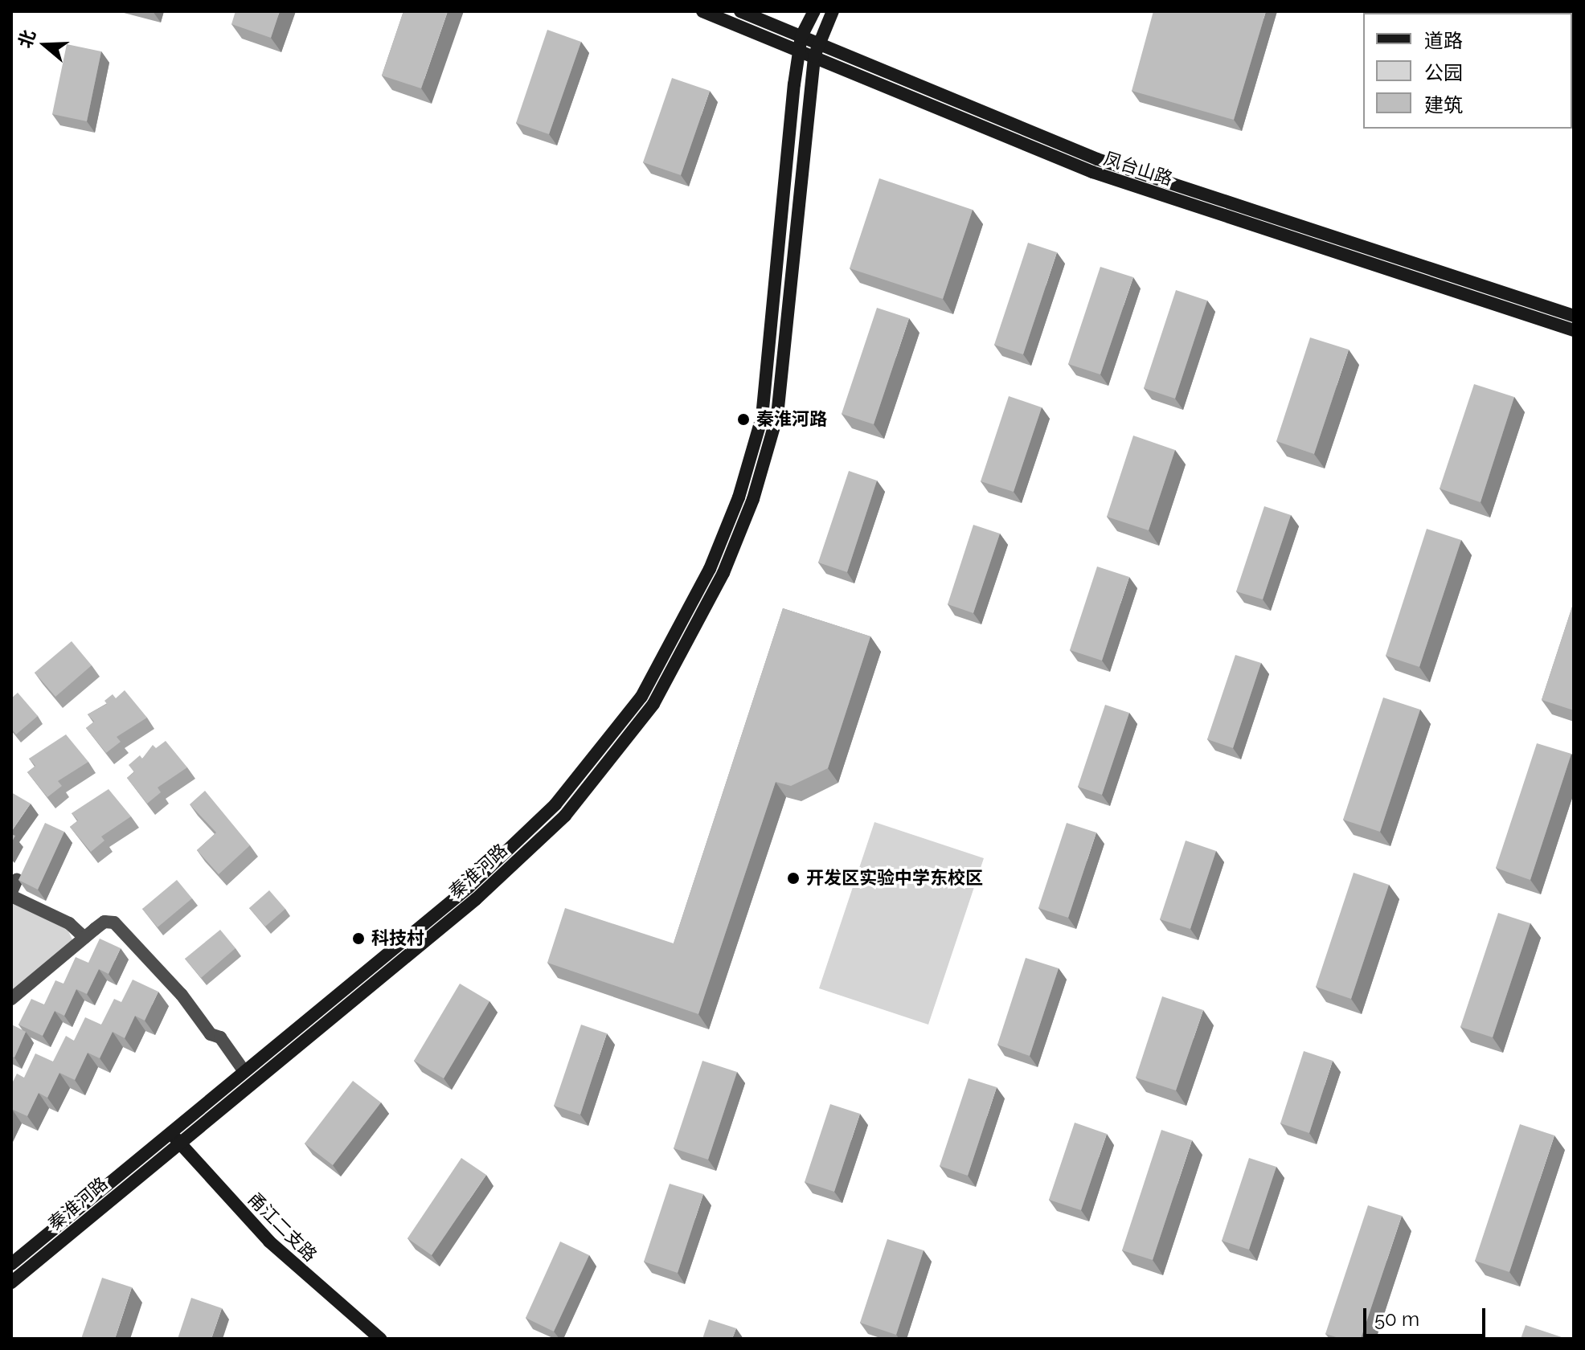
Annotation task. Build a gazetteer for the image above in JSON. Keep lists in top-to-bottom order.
{
  "streets": {
    "main road": ["凤台山路", "秦淮河路", "甬江二支路"]
  },
  "crossings": [
    ["凤台山路", "秦淮河路"],
    ["秦淮河路", "甬江二支路"]
  ],
  "places": ["秦淮河路", "开发区实验中学东校区", "科技村"],
  "legend": ["道路", "公园", "建筑"],
  "scale_bar": "50 m",
  "north": "left"
}
